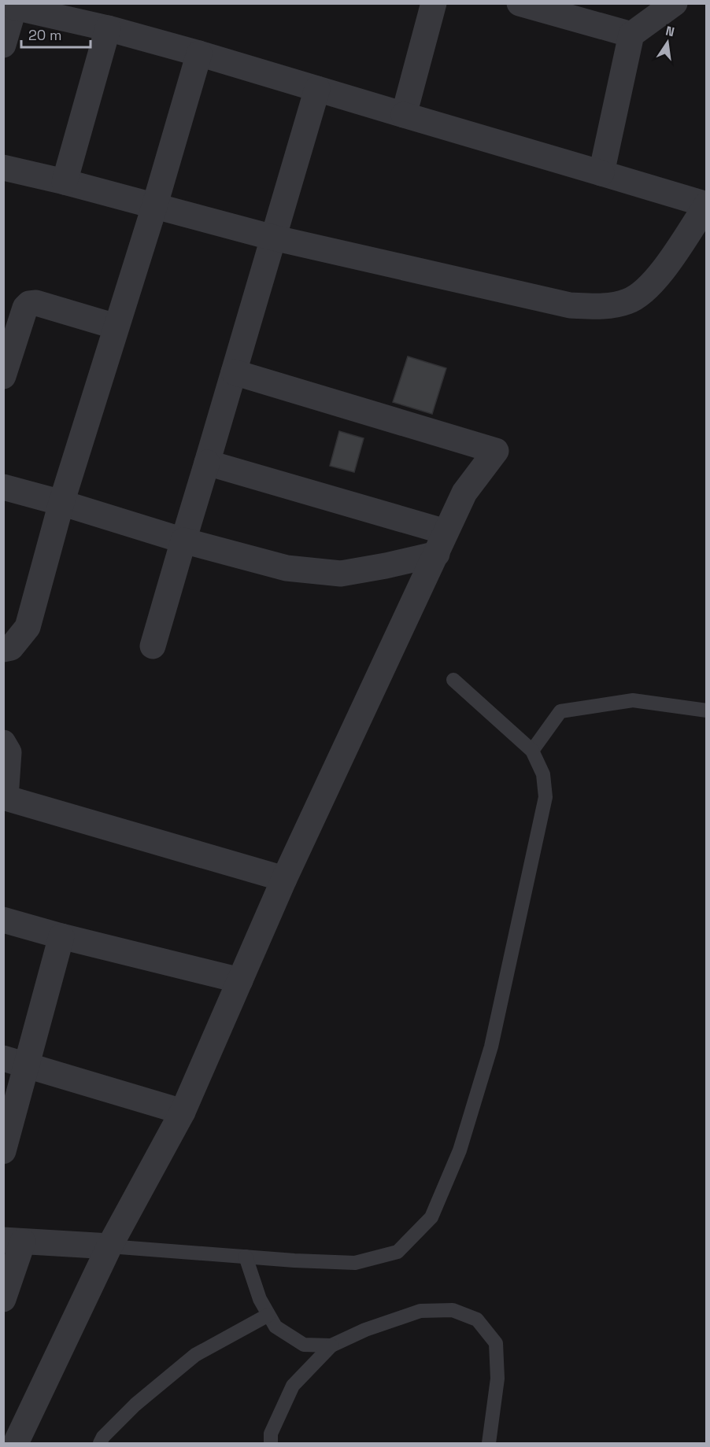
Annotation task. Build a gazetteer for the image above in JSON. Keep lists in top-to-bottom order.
{
  "scale_bar": "20 m",
  "north": "top"
}
